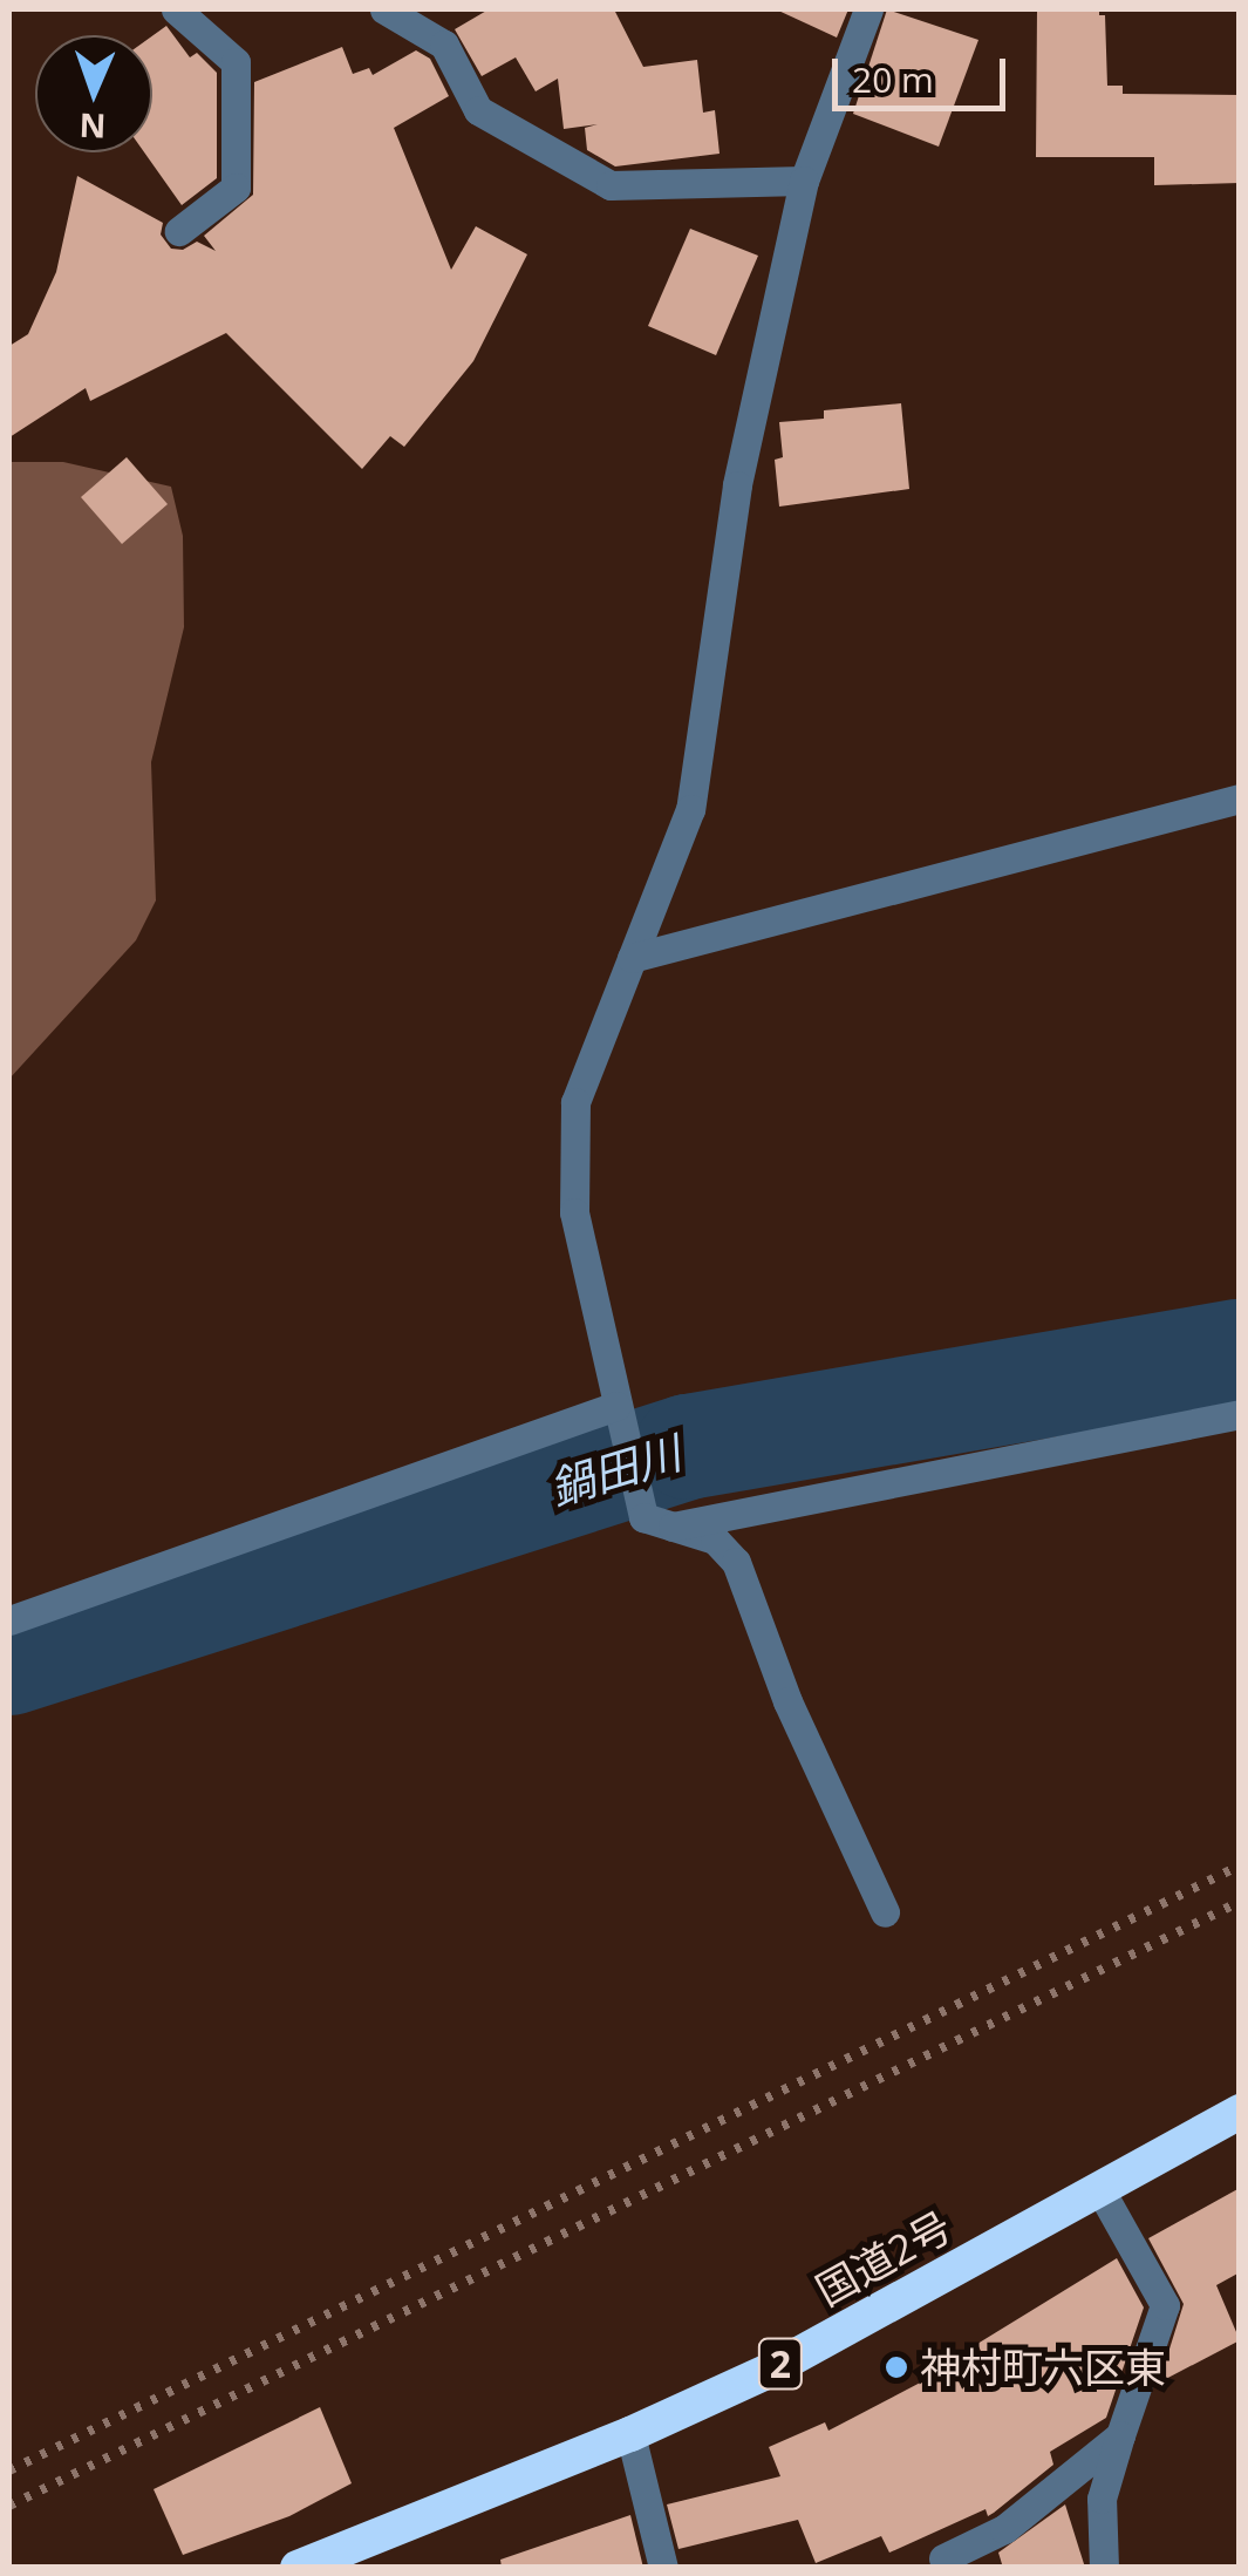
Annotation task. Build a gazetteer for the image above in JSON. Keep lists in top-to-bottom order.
{
  "streets": {
    "highway": ["国道2号", "2"]
  },
  "water": ["鍋田川"],
  "places": ["神村町六区東"],
  "scale_bar": "20 m",
  "north": "bottom"
}
